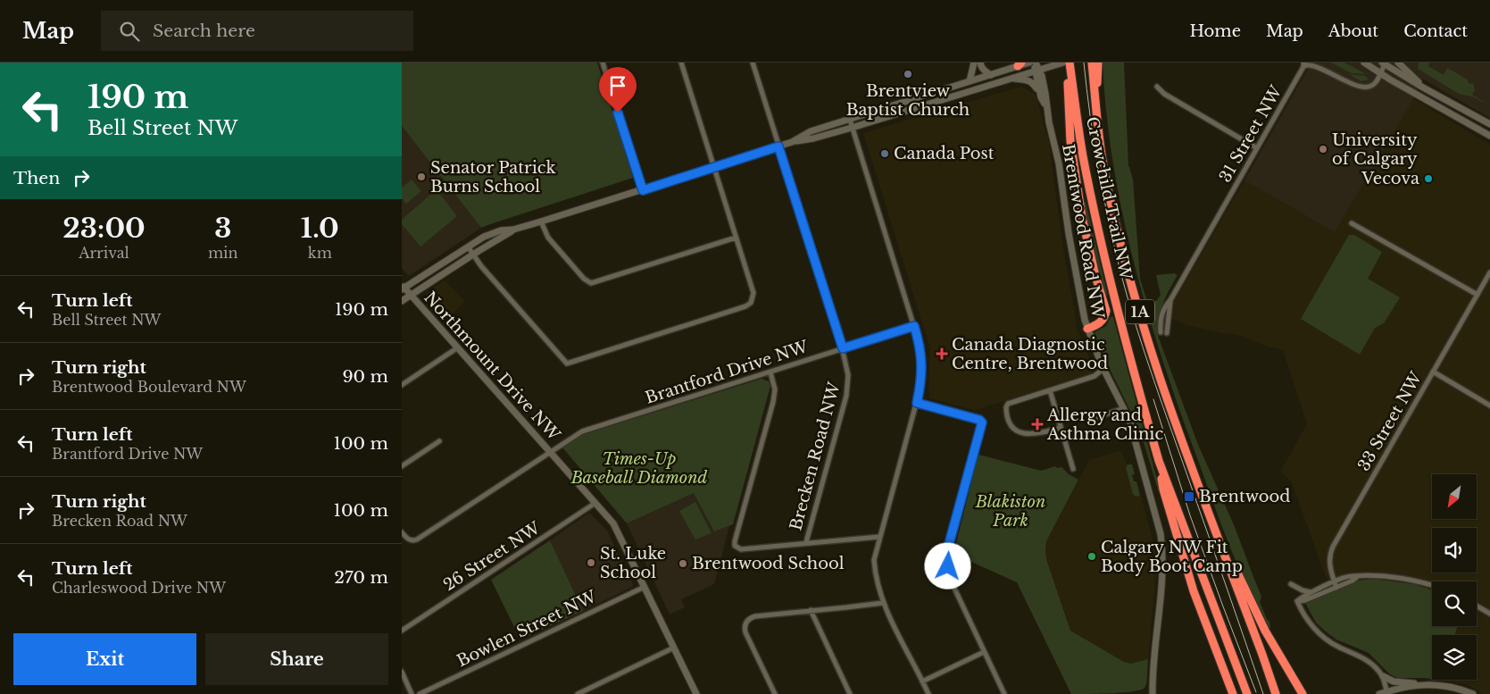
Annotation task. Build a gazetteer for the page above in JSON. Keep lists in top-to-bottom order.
{
  "streets": {
    "highway": ["Crowchild Trail NW", "1A"],
    "street": [
      "31 Street NW",
      "Brentwood Road NW",
      "Northmount Drive NW",
      "Brantford Drive NW",
      "33 Street NW",
      "Brecken Road NW",
      "26 Street NW",
      "Bowlen Street NW"
    ]
  },
  "crossings": [
    ["Northmount Drive NW", "Brantford Drive NW"],
    ["Northmount Drive NW", "26 Street NW"],
    ["Northmount Drive NW", "Bowlen Street NW"],
    ["Brantford Drive NW", "Brecken Road NW"]
  ],
  "parks": ["Times-Up Baseball Diamond", "Blakiston Park"],
  "places": {
    "other": [
      "Brentview Baptist Church",
      "University of Calgary",
      "Canada Post",
      "Senator Patrick Burns School",
      "Vecova",
      "Calgary NW Fit Body Boot Camp",
      "St. Luke School",
      "Brentwood School"
    ],
    "health": ["Canada Diagnostic Centre, Brentwood", "Allergy and Asthma Clinic"],
    "transit": ["Brentwood"]
  },
  "north": "bottom left",
  "page": {
    "header": "Map",
    "search": "Search here",
    "nav": [
      "Home",
      "Map",
      "About",
      "Contact"
    ],
    "turn": ["190 m", "Bell Street NW"],
    "then": "Then",
    "eta": [
      "23:00",
      "Arrival",
      "3",
      "min",
      "1.0",
      "km"
    ],
    "list": [
      {
        "name": "Turn left",
        "note": "Bell Street NW",
        "value": "190 m"
      },
      {
        "name": "Turn right",
        "note": "Brentwood Boulevard NW",
        "value": "90 m"
      },
      {
        "name": "Turn left",
        "note": "Brantford Drive NW",
        "value": "100 m"
      },
      {
        "name": "Turn right",
        "note": "Brecken Road NW",
        "value": "100 m"
      },
      {
        "name": "Turn left",
        "note": "Charleswood Drive NW",
        "value": "270 m"
      }
    ],
    "buttons": ["Exit", "Share"]
  }
}
